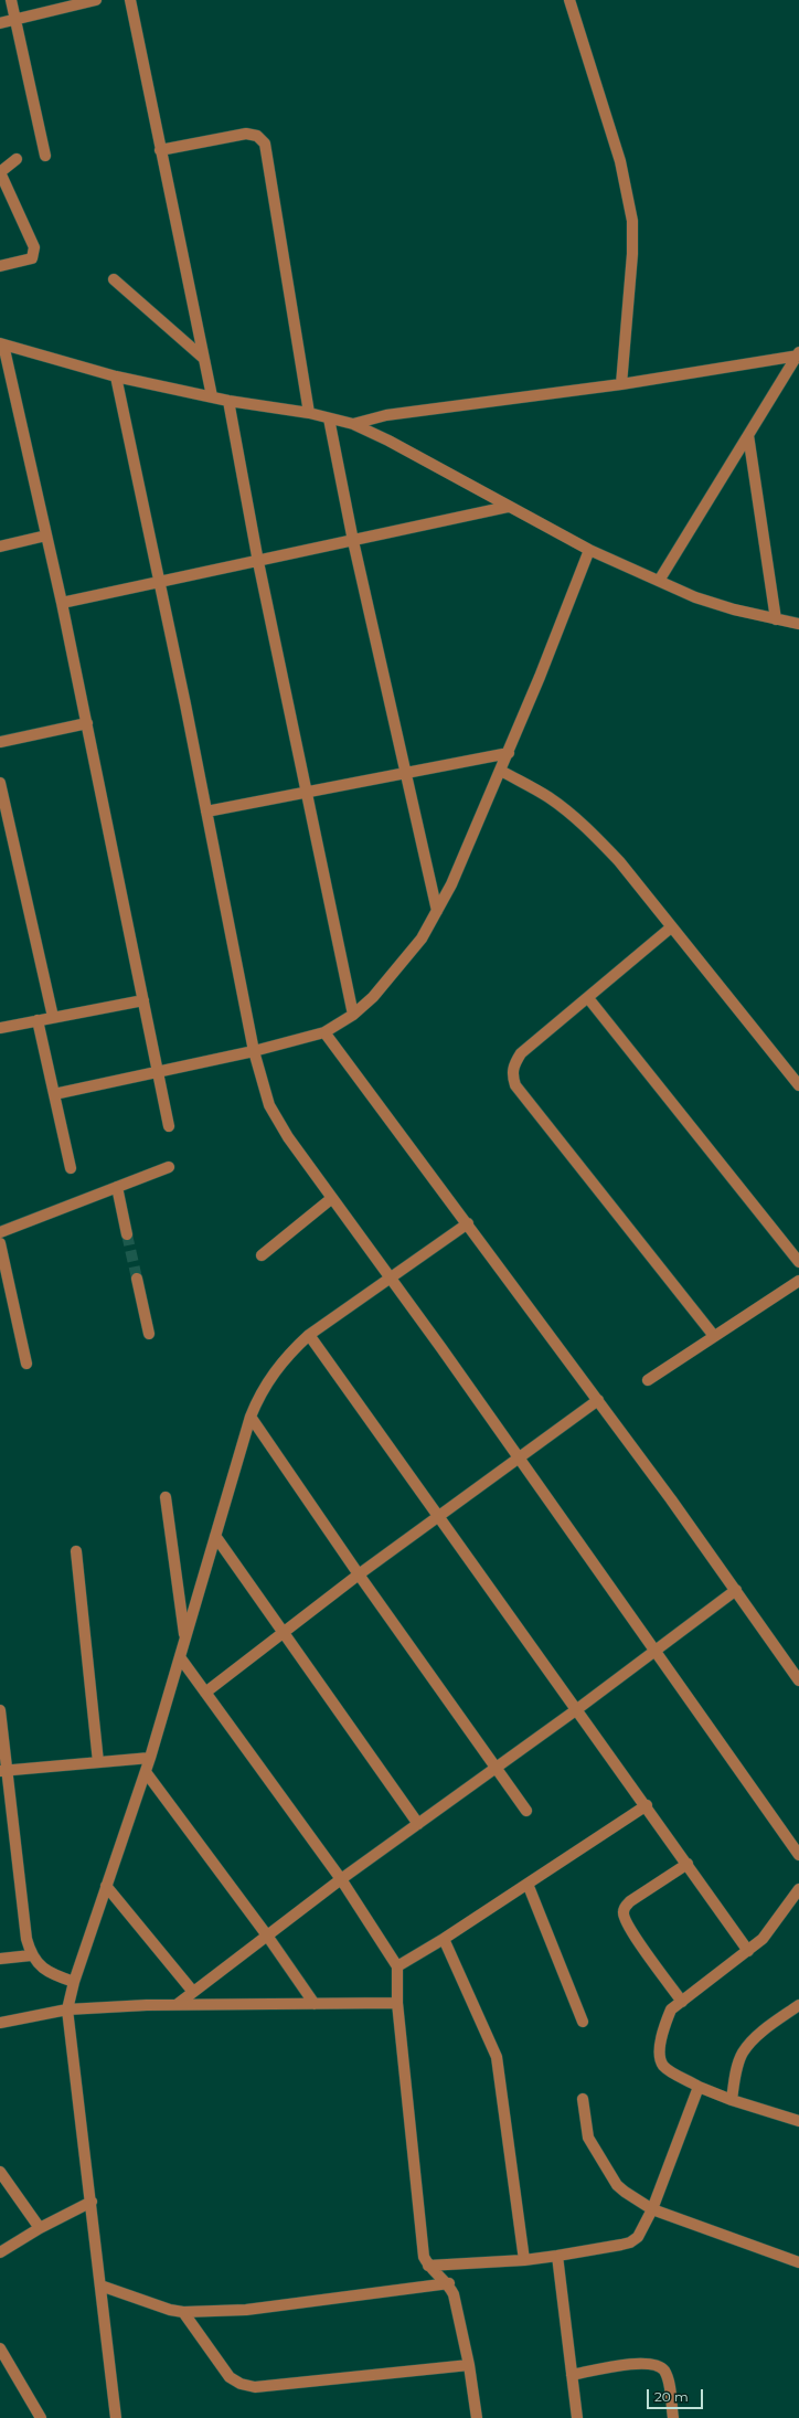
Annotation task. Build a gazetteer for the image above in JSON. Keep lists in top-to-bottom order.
{
  "scale_bar": "20 m"
}
